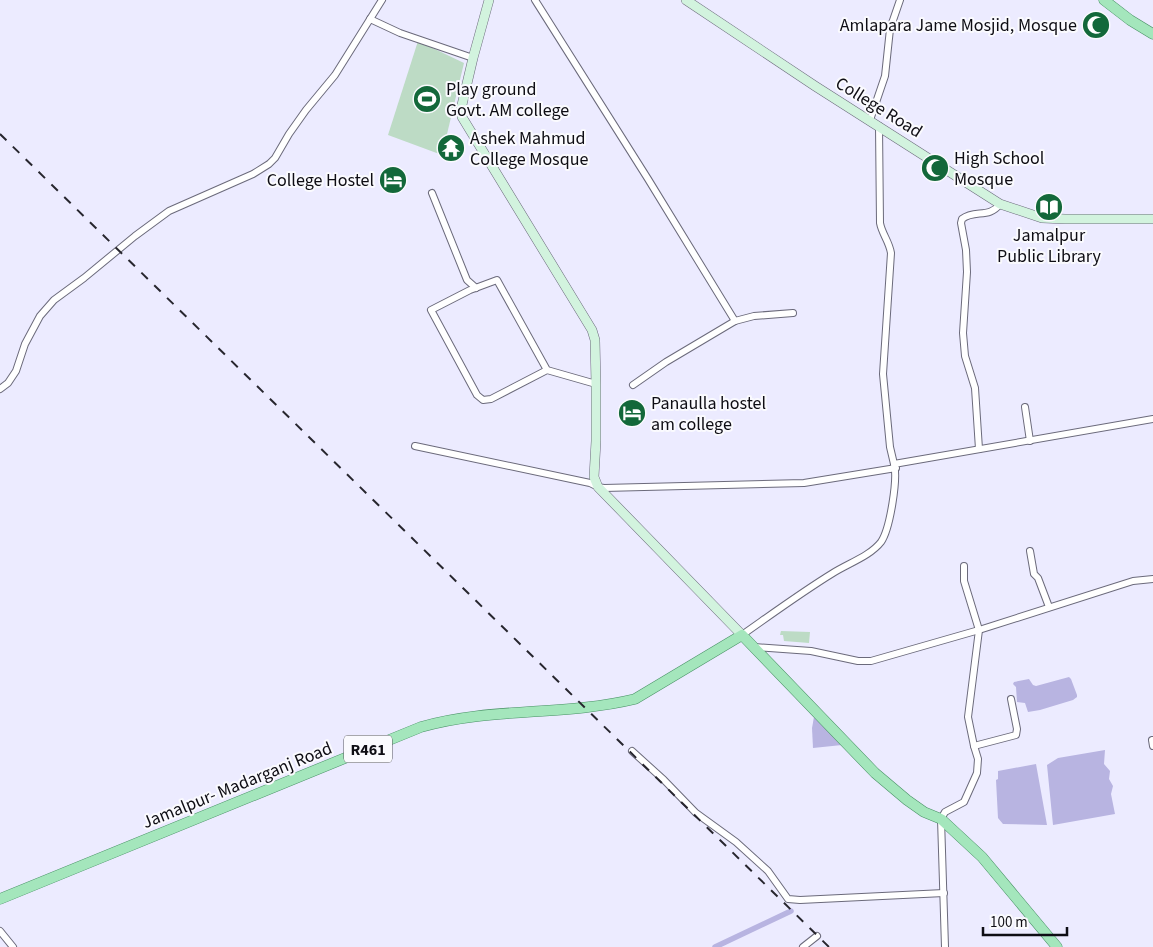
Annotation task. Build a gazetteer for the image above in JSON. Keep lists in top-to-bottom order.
{
  "streets": {
    "main road": ["College Road", "R461", "Jamalpur- Madarganj Road"]
  },
  "places": {
    "mosque": ["Amlapara Jame Mosjid, Mosque", "High School Mosque"],
    "sports": ["Play ground Govt. AM college"],
    "temple": ["Ashek Mahmud College Mosque"],
    "hotel": ["College Hostel", "Panaulla hostel am college"],
    "library": ["Jamalpur Public Library"]
  },
  "scale_bar": "100 m"
}
